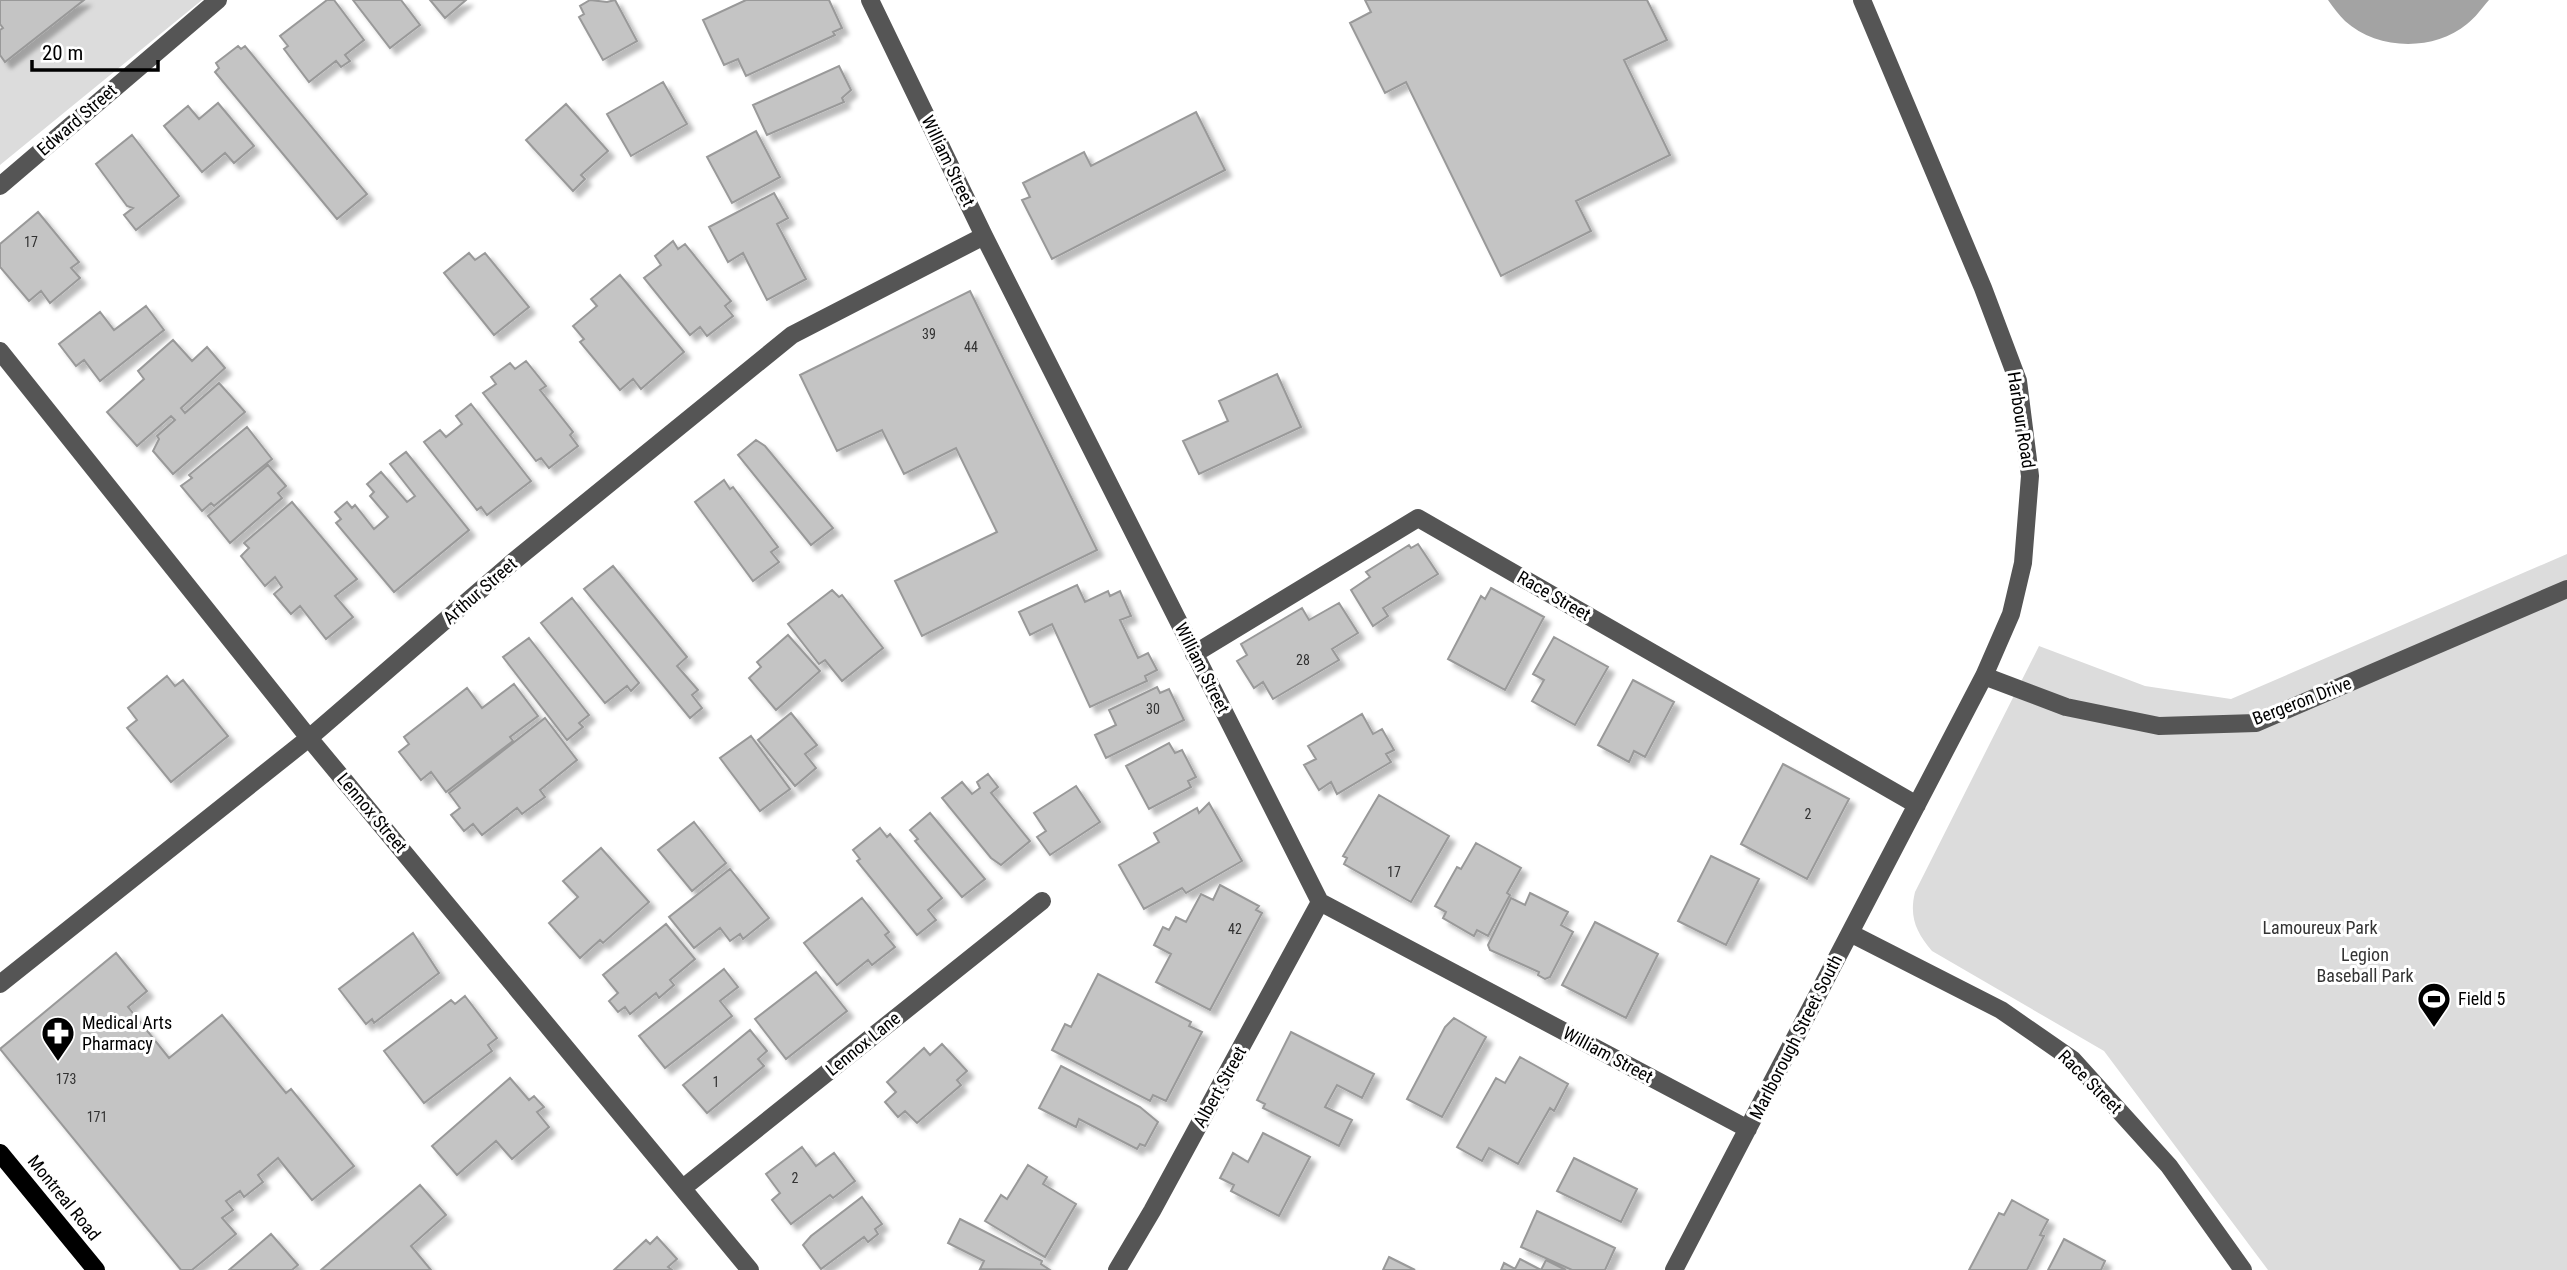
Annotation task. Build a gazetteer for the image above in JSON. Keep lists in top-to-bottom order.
{
  "streets": {
    "main road": ["Montreal Road"],
    "street": [
      "Edward Street",
      "William Street",
      "Harbour Road",
      "Arthur Street",
      "Race Street",
      "Bergeron Drive",
      "Lennox Street",
      "Marlborough Street South",
      "Lennox Lane",
      "Albert Street"
    ]
  },
  "crossings": [
    ["William Street", "Arthur Street"],
    ["William Street", "Race Street"],
    ["William Street", "Marlborough Street South"],
    ["William Street", "Albert Street"],
    ["Harbour Road", "Race Street"],
    ["Harbour Road", "Bergeron Drive"],
    ["Harbour Road", "Marlborough Street South"],
    ["Arthur Street", "Lennox Street"],
    ["Race Street", "Marlborough Street South"],
    ["Lennox Street", "Lennox Lane"]
  ],
  "parks": ["Lamoureux Park", "Legion Baseball Park"],
  "places": {
    "sports": ["Field 5"],
    "pharmacy": ["Medical Arts Pharmacy"]
  },
  "house_numbers": [
    "17",
    "39",
    "44",
    "28",
    "30",
    "2",
    "17",
    "42",
    "173",
    "1",
    "171",
    "2"
  ],
  "scale_bar": "20 m"
}
